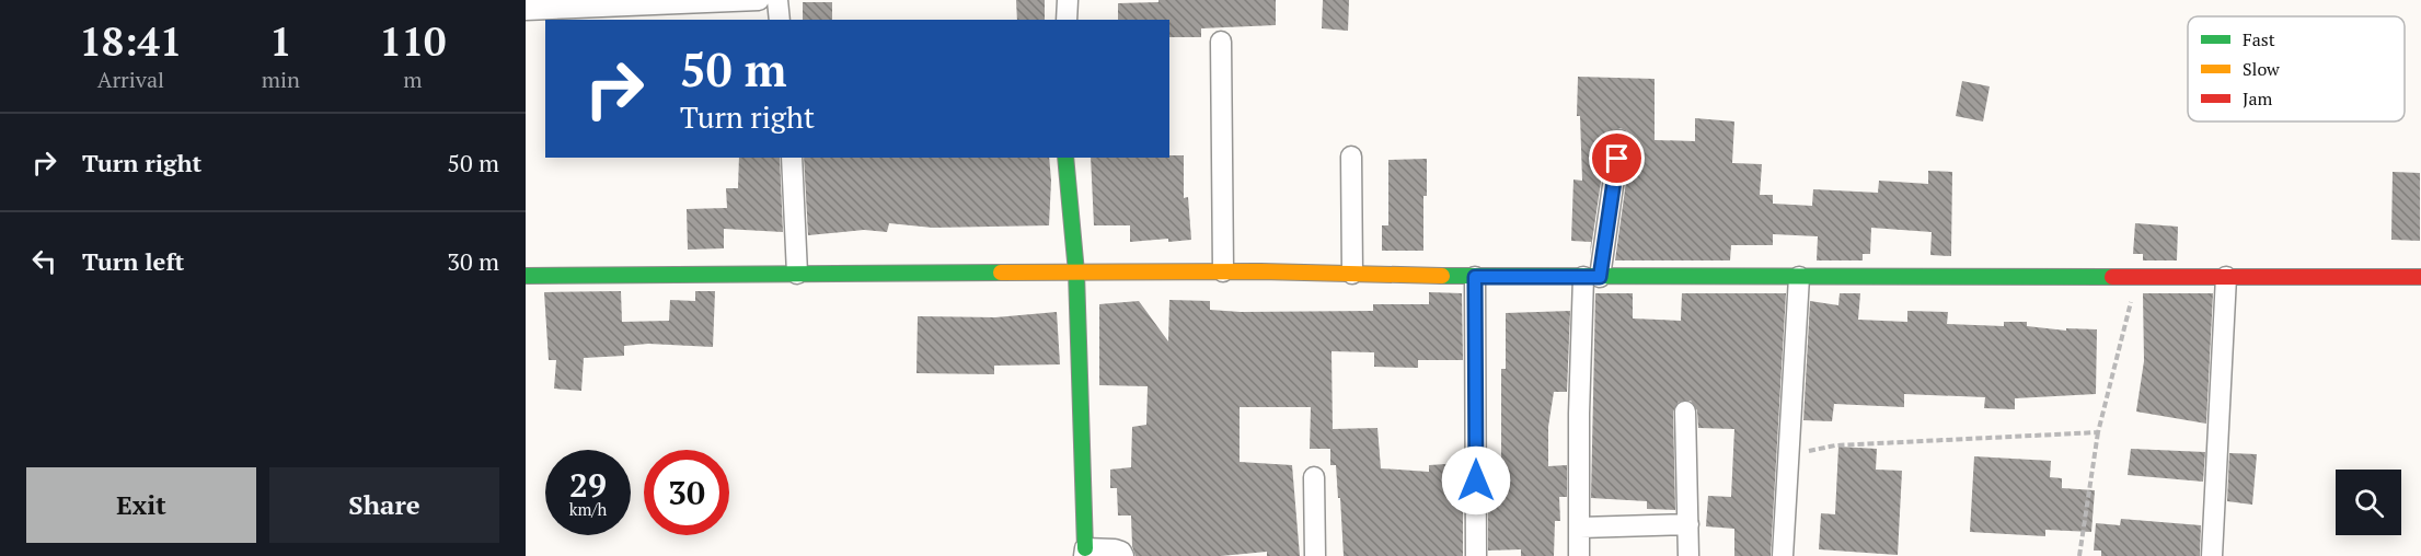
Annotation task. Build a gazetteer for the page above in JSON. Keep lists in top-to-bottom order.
{
  "legend": ["Fast", "Slow", "Jam"],
  "page": {
    "eta": [
      "18:41",
      "Arrival",
      "1",
      "min",
      "110",
      "m"
    ],
    "turn": ["50 m", "Turn right"],
    "list": [
      {
        "name": "Turn right",
        "value": "50 m"
      },
      {
        "name": "Turn left",
        "value": "30 m"
      }
    ],
    "speed": "29 km/h",
    "limit": "30",
    "buttons": ["Exit", "Share"]
  }
}
